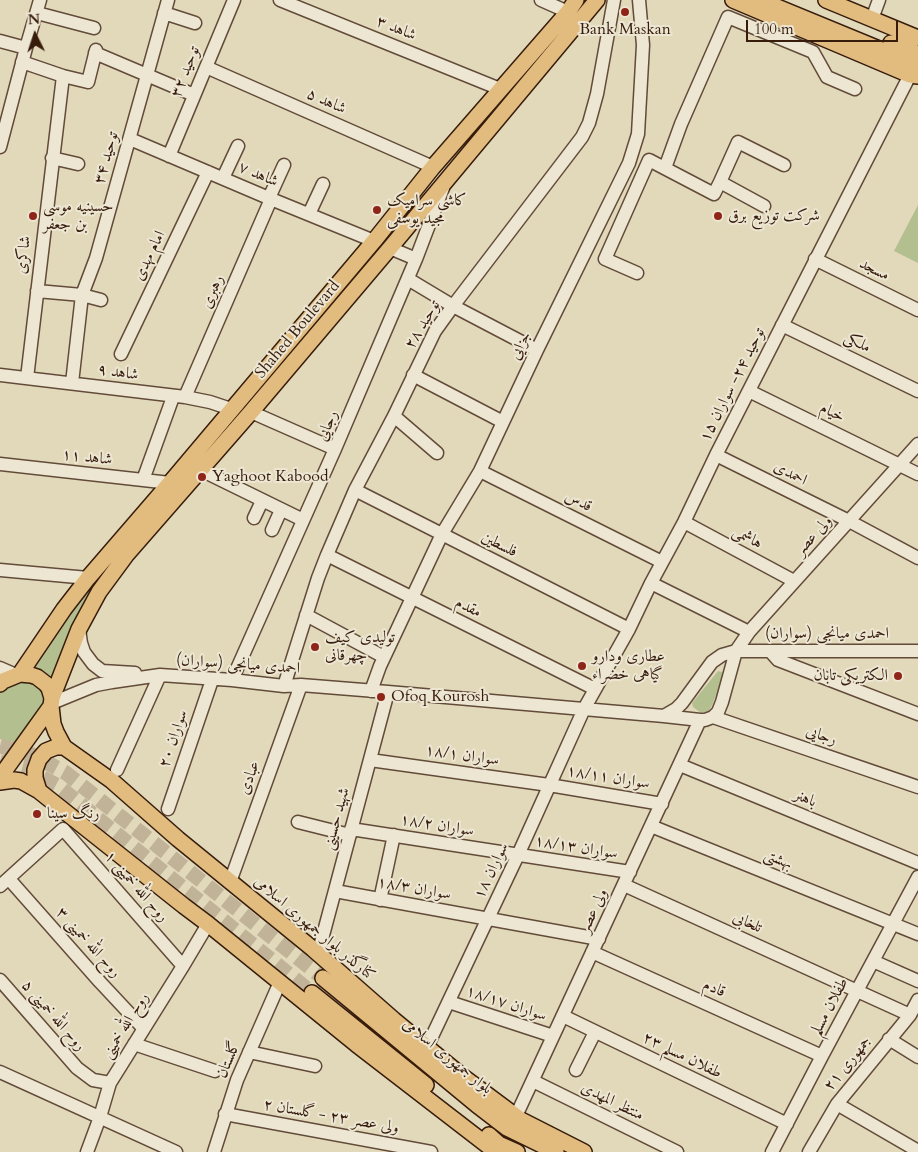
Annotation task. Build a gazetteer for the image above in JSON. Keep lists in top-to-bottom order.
{
  "streets": {
    "main road": ["Shahed Boulevard", "کنارگذر بلوار جمهوری اسلامی", "بلوار جمهوری اسلامی"],
    "street": [
      "شاهد ۳",
      "توحید ۳۲",
      "شاهد ۵",
      "توحید ۳۴",
      "شاهد ۷",
      "شاکری",
      "امام مهدی",
      "مسجد",
      "رهبری",
      "توحید ۲۸",
      "ملکی",
      "جزایی",
      "شاهد ۹",
      "توحید ۲۴- سواران ۱۵",
      "خیام",
      "رجایی",
      "شاهد ۱۱",
      "احمدی",
      "قدس",
      "ولی عصر",
      "هاشمی",
      "فلسطین",
      "مقدم",
      "احمدی میانجی (سواران)",
      "سواران ۲۰",
      "سواران ۱۸/۱",
      "عبادی",
      "سواران ۱۸/۱۱",
      "باهنر",
      "شهید حسینی",
      "سواران ۱۸/۲",
      "سواران ۱۸/۱۳",
      "بهشتی",
      "سواران ۱۸",
      "روح الله خمینی ۱",
      "سواران ۱۸/۳",
      "تلخابی",
      "روح الله خمینی ۳",
      "قادم",
      "سواران ۱۸/۱۷",
      "طفلان مسلم",
      "روح الله خمینی ۵",
      "روح الله خمینی",
      "طفلان مسلم ۲۳",
      "گلستان",
      "جمهوری ۲۱",
      "منتظر المهدی",
      "ولی عصر ۲۳ - گلستان ۲"
    ]
  },
  "crossings": [
    ["شاهد ۳", "Shahed Boulevard"],
    ["توحید ۳۲", "شاهد ۵"],
    ["توحید ۳۲", "شاهد ۷"],
    ["شاهد ۵", "Shahed Boulevard"],
    ["توحید ۳۴", "شاهد ۷"],
    ["توحید ۳۴", "شاهد ۹"],
    ["شاهد ۷", "امام مهدی"],
    ["شاهد ۷", "رهبری"],
    ["شاهد ۷", "Shahed Boulevard"],
    ["شاکری", "شاهد ۹"],
    ["مسجد", "توحید ۲۴- سواران ۱۵"],
    ["رهبری", "شاهد ۹"],
    ["رهبری", "شاهد ۱۱"],
    ["توحید ۲۸", "فلسطین"],
    ["توحید ۲۸", "مقدم"],
    ["توحید ۲۸", "احمدی میانجی (سواران)"],
    ["Shahed Boulevard", "شاهد ۹"],
    ["Shahed Boulevard", "رجایی"],
    ["Shahed Boulevard", "شاهد ۱۱"],
    ["Shahed Boulevard", "احمدی میانجی (سواران)"],
    ["Shahed Boulevard", "کنارگذر بلوار جمهوری اسلامی"],
    ["ملکی", "توحید ۲۴- سواران ۱۵"],
    ["جزایی", "قدس"],
    ["جزایی", "فلسطین"],
    ["جزایی", "مقدم"],
    ["جزایی", "احمدی میانجی (سواران)"],
    ["توحید ۲۴- سواران ۱۵", "خیام"],
    ["توحید ۲۴- سواران ۱۵", "احمدی"],
    ["توحید ۲۴- سواران ۱۵", "قدس"],
    ["توحید ۲۴- سواران ۱۵", "هاشمی"],
    ["توحید ۲۴- سواران ۱۵", "فلسطین"],
    ["توحید ۲۴- سواران ۱۵", "مقدم"],
    ["توحید ۲۴- سواران ۱۵", "احمدی میانجی (سواران)"],
    ["توحید ۲۴- سواران ۱۵", "سواران ۱۸"],
    ["خیام", "ولی عصر"],
    ["رجایی", "احمدی میانجی (سواران)"],
    ["احمدی", "ولی عصر"],
    ["ولی عصر", "هاشمی"],
    ["ولی عصر", "احمدی میانجی (سواران)"],
    ["ولی عصر", "سواران ۱۸/۱۱"],
    ["ولی عصر", "باهنر"],
    ["ولی عصر", "سواران ۱۸/۱۳"],
    ["ولی عصر", "بهشتی"],
    ["ولی عصر", "سواران ۱۸/۳"],
    ["ولی عصر", "تلخابی"],
    ["ولی عصر", "کنارگذر بلوار جمهوری اسلامی"],
    ["ولی عصر", "قادم"],
    ["ولی عصر", "سواران ۱۸/۱۷"],
    ["ولی عصر", "طفلان مسلم ۲۳"],
    ["ولی عصر", "منتظر المهدی"],
    ["احمدی میانجی (سواران)", "سواران ۲۰"],
    ["احمدی میانجی (سواران)", "عبادی"],
    ["احمدی میانجی (سواران)", "شهید حسینی"],
    ["احمدی میانجی (سواران)", "سواران ۱۸"],
    ["احمدی میانجی (سواران)", "کنارگذر بلوار جمهوری اسلامی"],
    ["سواران ۱۸/۱", "سواران ۱۸/۱۱"],
    ["سواران ۱۸/۱", "شهید حسینی"],
    ["سواران ۱۸/۱", "سواران ۱۸"],
    ["عبادی", "کنارگذر بلوار جمهوری اسلامی"],
    ["سواران ۱۸/۱۱", "سواران ۱۸"],
    ["شهید حسینی", "سواران ۱۸/۲"],
    ["شهید حسینی", "سواران ۱۸/۳"],
    ["شهید حسینی", "کنارگذر بلوار جمهوری اسلامی"],
    ["سواران ۱۸/۲", "سواران ۱۸/۱۳"],
    ["سواران ۱۸/۲", "سواران ۱۸"],
    ["سواران ۱۸/۱۳", "سواران ۱۸"],
    ["بهشتی", "طفلان مسلم"],
    ["سواران ۱۸", "سواران ۱۸/۳"],
    ["سواران ۱۸", "کنارگذر بلوار جمهوری اسلامی"],
    ["سواران ۱۸", "سواران ۱۸/۱۷"],
    ["روح الله خمینی ۱", "روح الله خمینی ۳"],
    ["روح الله خمینی ۱", "روح الله خمینی"],
    ["تلخابی", "طفلان مسلم"],
    ["تلخابی", "جمهوری ۲۱"],
    ["روح الله خمینی ۳", "روح الله خمینی"],
    ["قادم", "طفلان مسلم"],
    ["طفلان مسلم", "طفلان مسلم ۲۳"],
    ["روح الله خمینی ۵", "روح الله خمینی"],
    ["گلستان", "ولی عصر ۲۳ - گلستان ۲"]
  ],
  "places": [
    "Bank Maskan",
    "کاشی سرامیک مجید یوسفی",
    "حسینیه موسی بن جعفر",
    "شرکت توزیع برق",
    "Yaghoot Kabood",
    "تولیدی کیف چهرقانی",
    "عطاری ودارو گیاهی خضراء",
    "الکتریکی تابان",
    "Ofoq Kourosh",
    "رنگ سینا"
  ],
  "scale_bar": "100 m",
  "north": "top"
}
